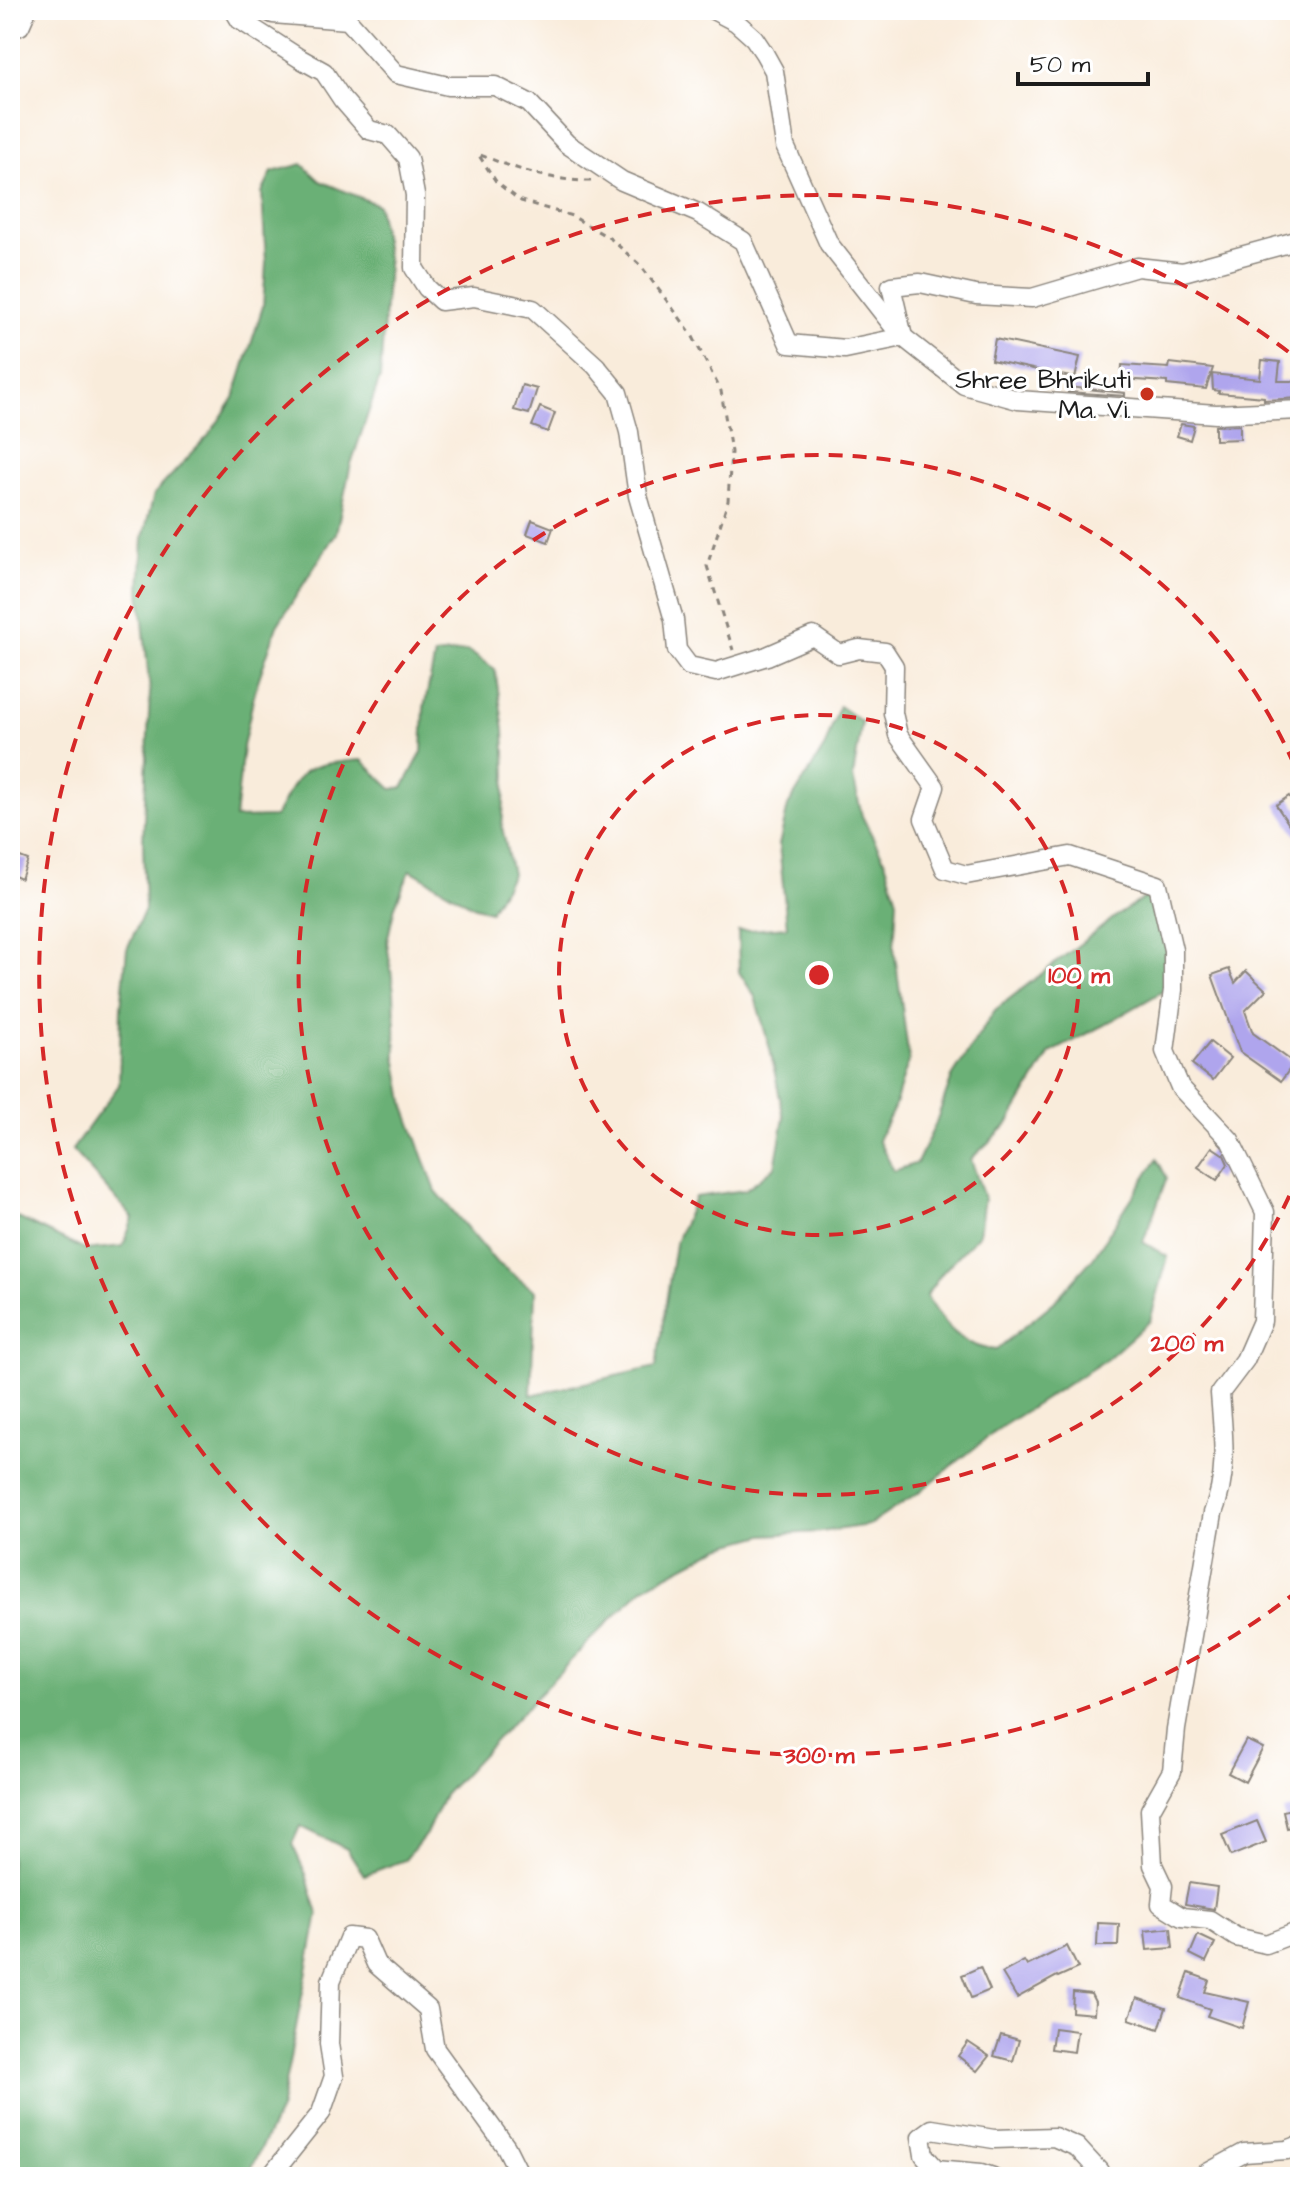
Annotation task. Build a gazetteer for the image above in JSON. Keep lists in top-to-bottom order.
{
  "places": ["Shree Bhrikuti Ma. Vi."],
  "scale_bar": "50 m",
  "rings": ["100 m", "200 m", "300 m"]
}
